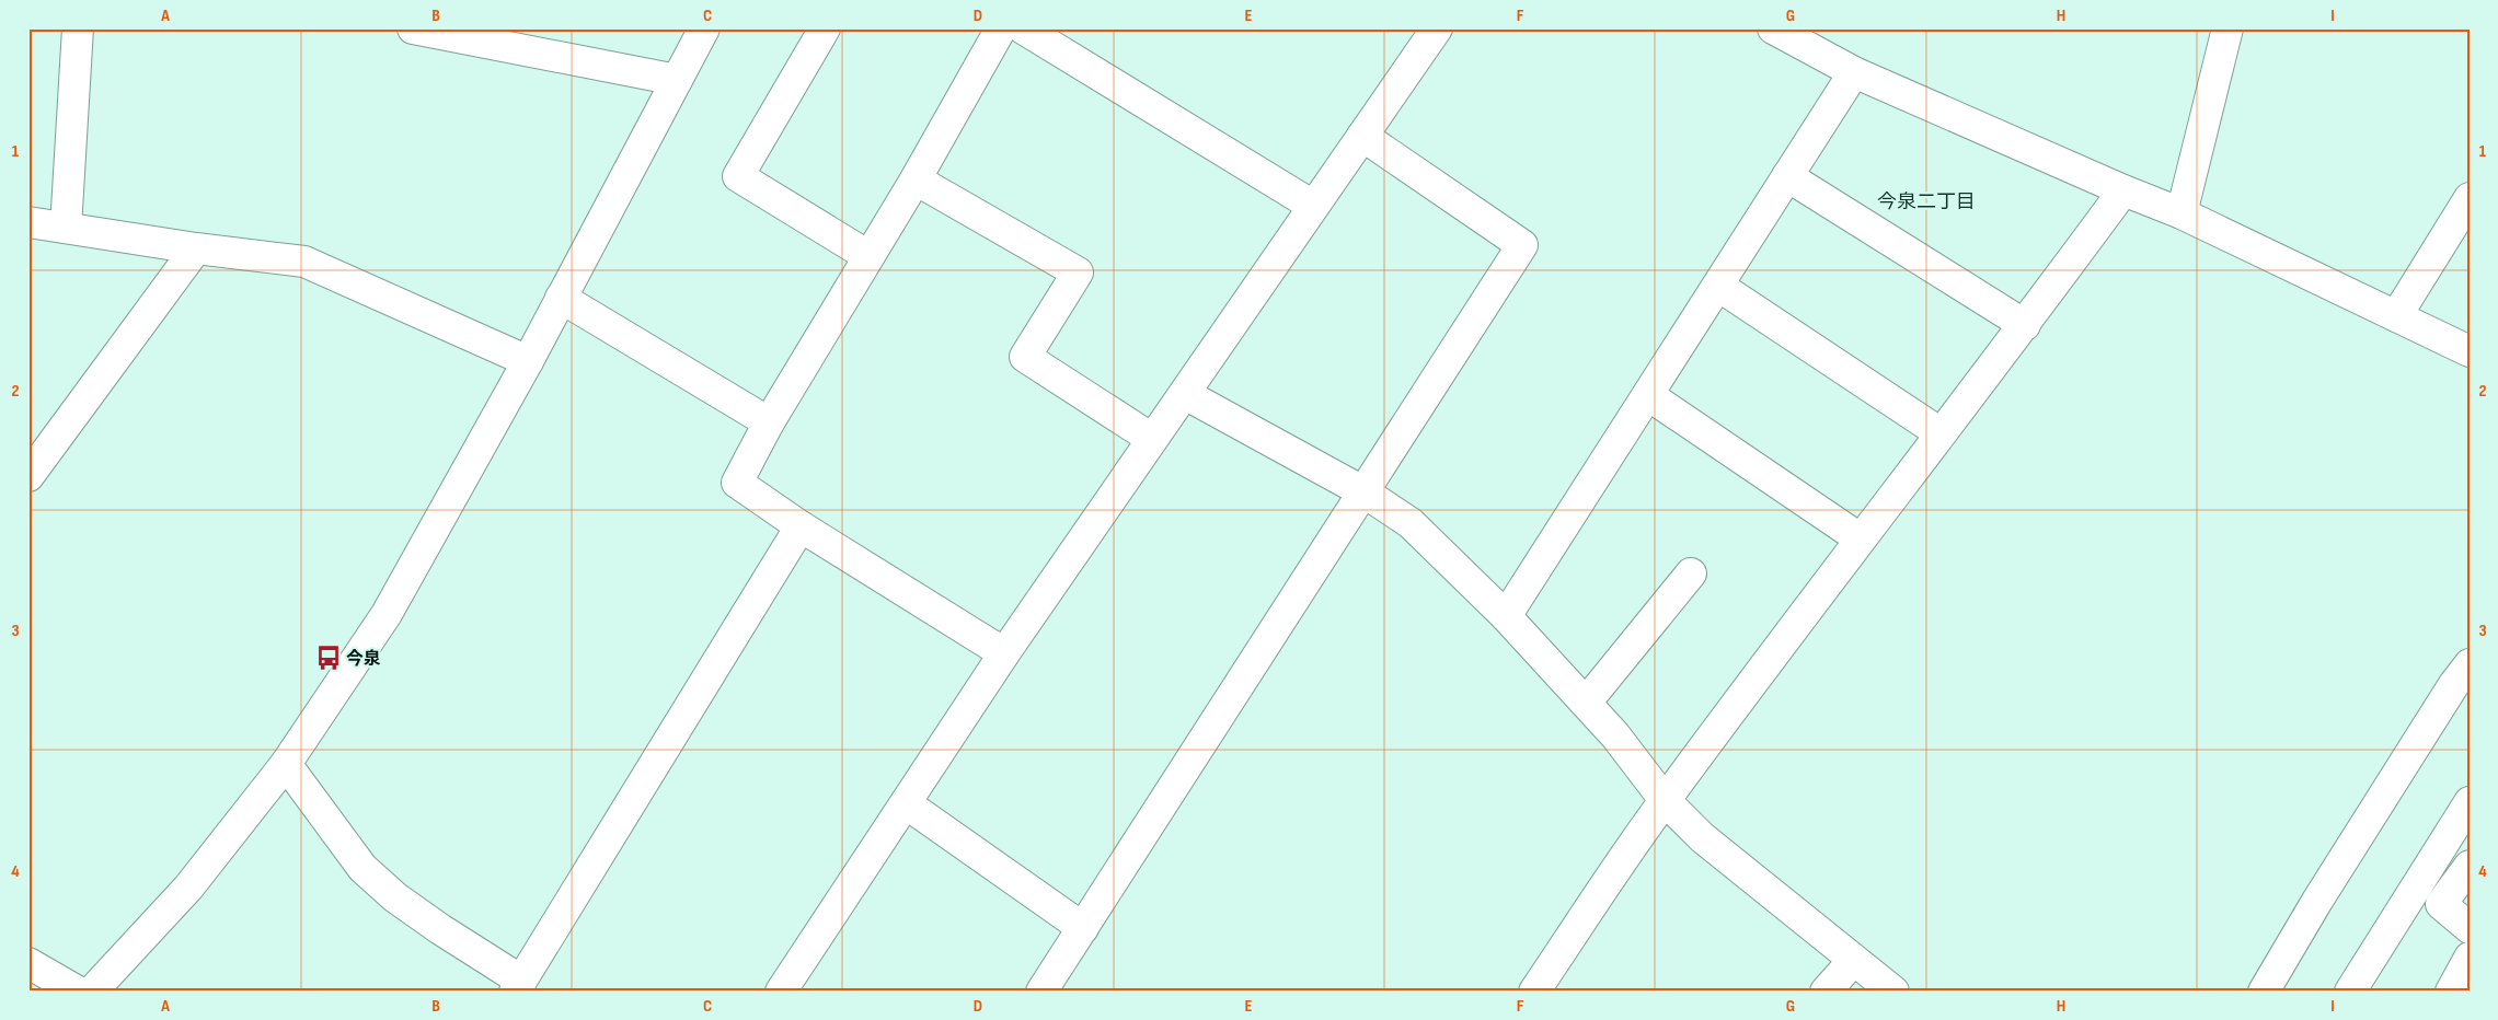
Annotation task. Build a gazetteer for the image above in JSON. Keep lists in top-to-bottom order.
{
  "districts": ["今泉二丁目"],
  "places": {
    "bus stop": ["今泉"]
  },
  "grid": {
    "columns": [
      "A",
      "B",
      "C",
      "D",
      "E",
      "F",
      "G",
      "H",
      "I"
    ],
    "rows": [
      "1",
      "2",
      "3",
      "4"
    ]
  }
}
